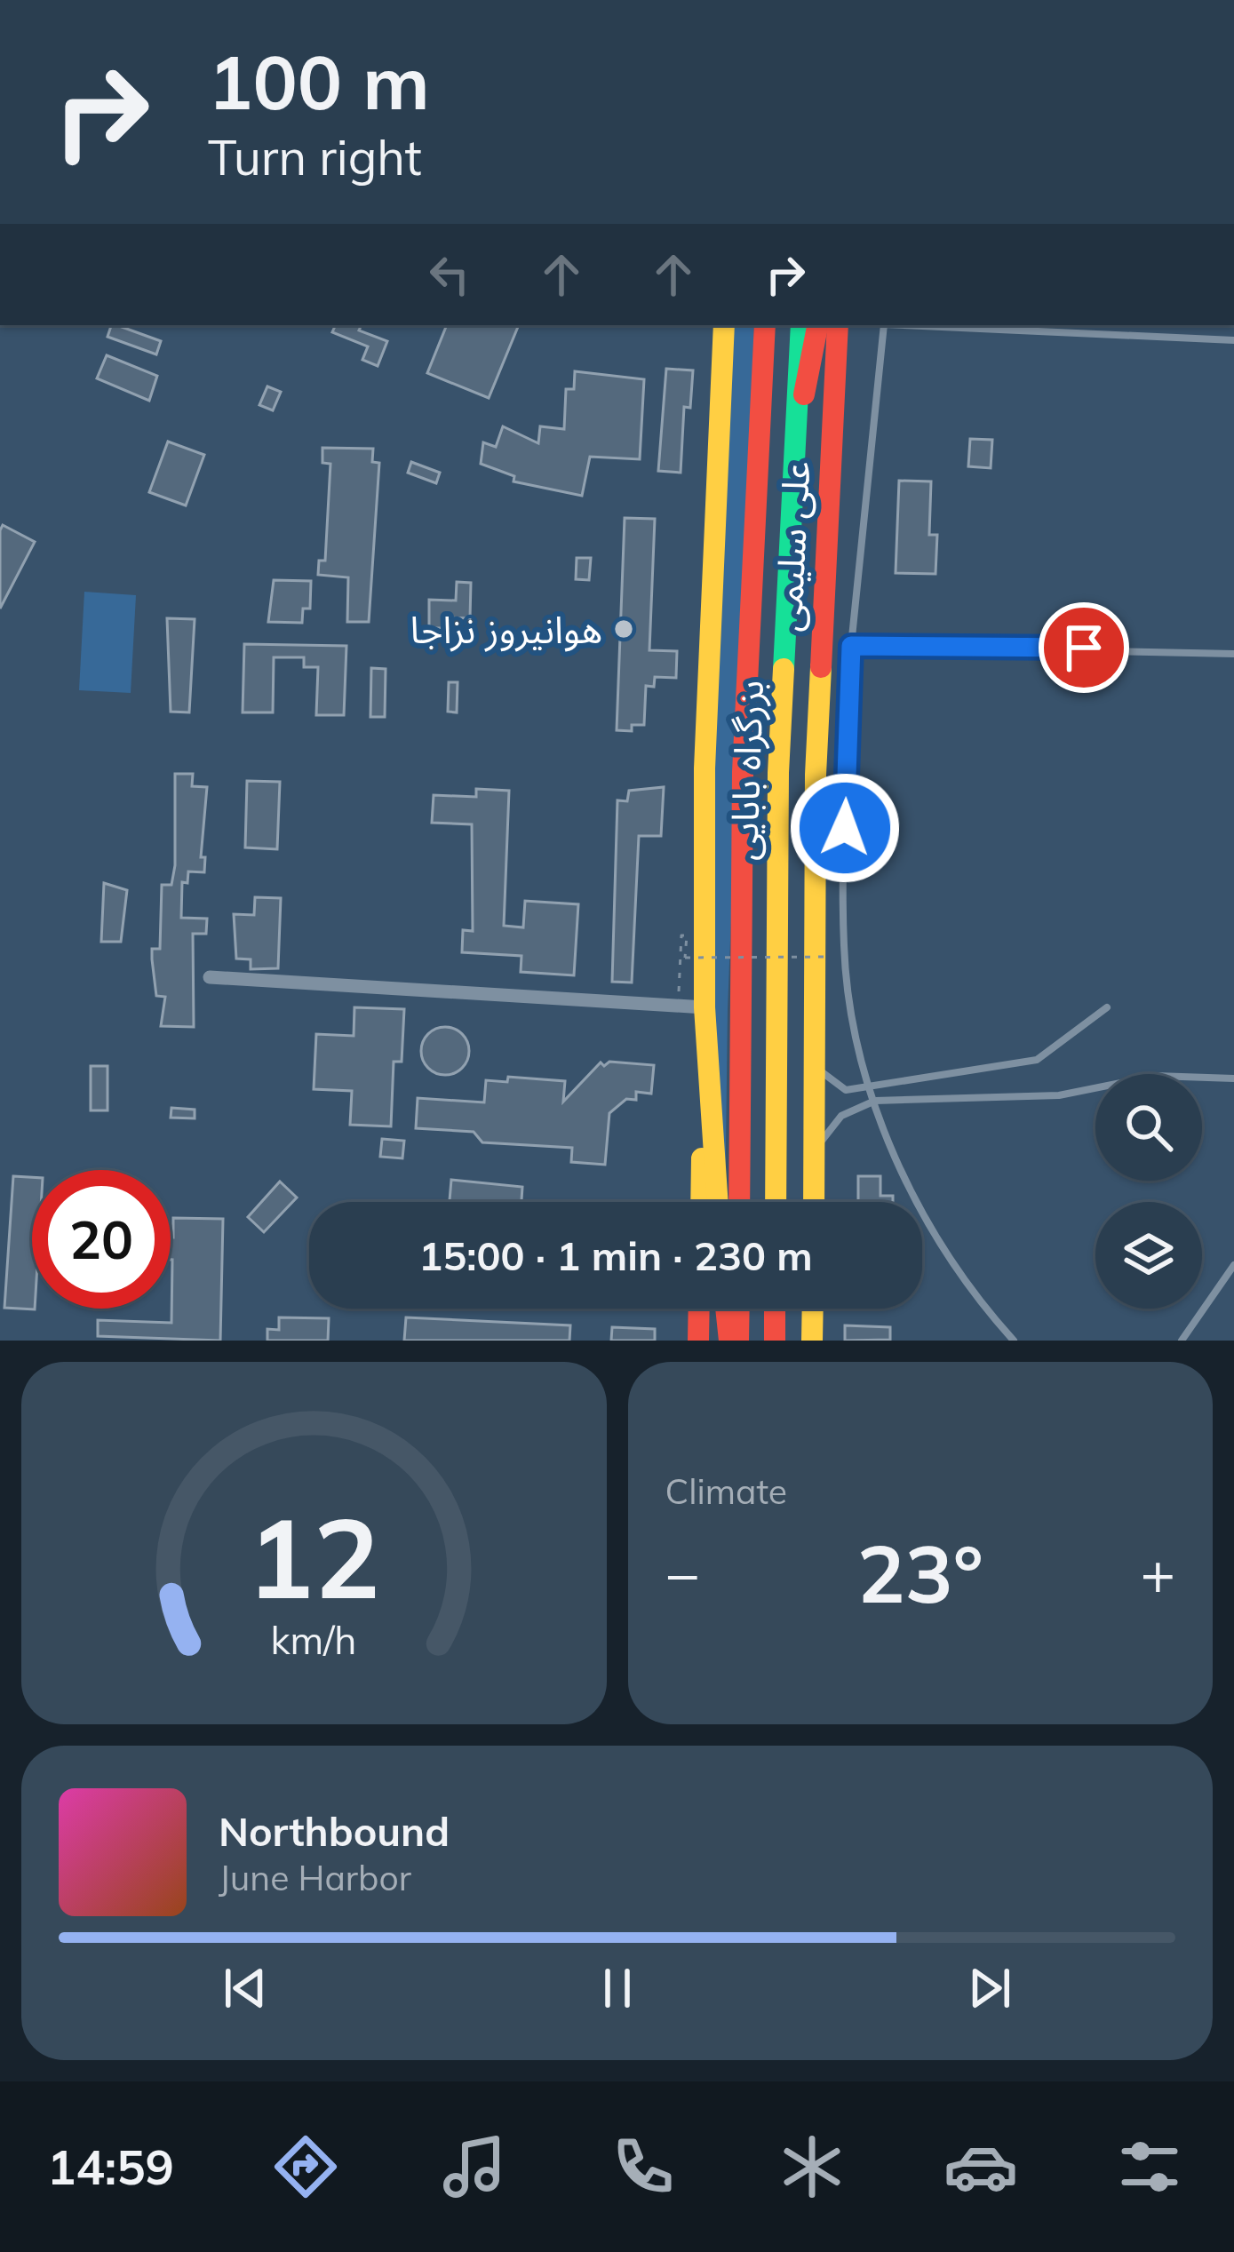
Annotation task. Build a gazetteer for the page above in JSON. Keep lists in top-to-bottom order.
{
  "streets": {
    "main road": ["علی سلیمی", "بزرگراه بابایی"]
  },
  "places": ["هوانیروز نزاجا"],
  "page": {
    "turn": ["100 m", "Turn right"],
    "limit": "20",
    "trip": "15:00 · 1 min · 230 m",
    "tile": "Climate",
    "heat": ["−", "23°", "+"],
    "song": ["Northbound", "June Harbor"],
    "tabs": "14:59",
    "gauge": ["12", "km/h"]
  }
}
